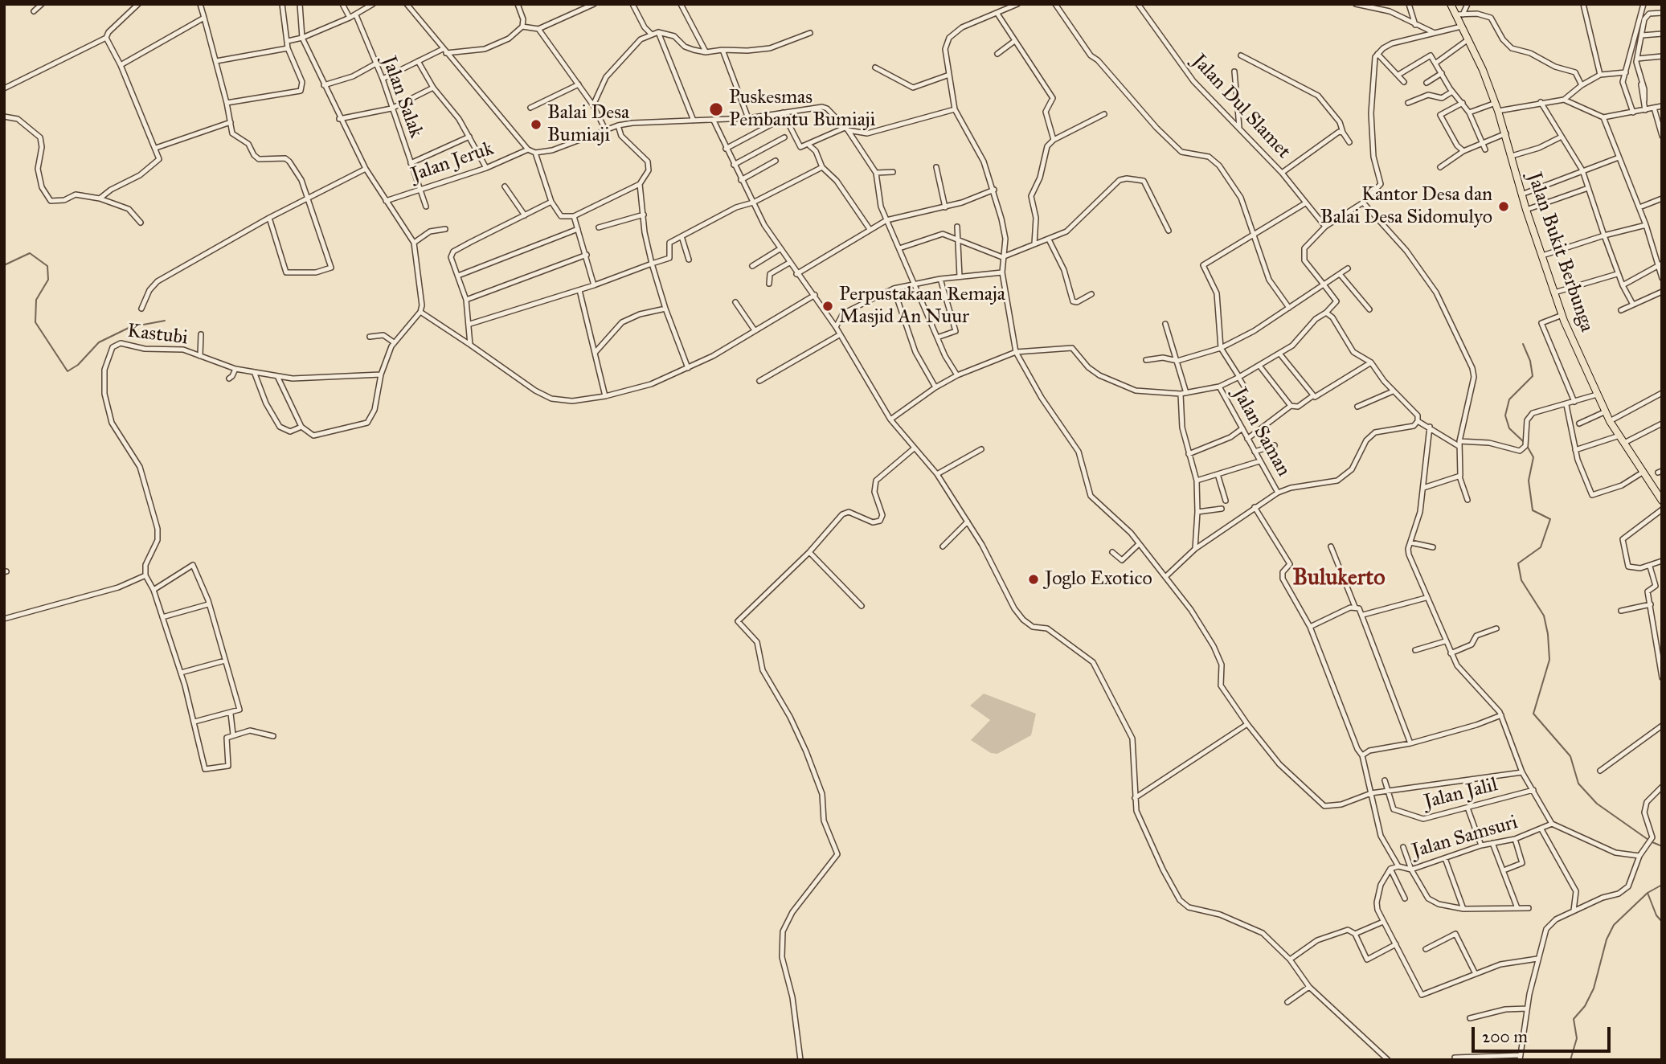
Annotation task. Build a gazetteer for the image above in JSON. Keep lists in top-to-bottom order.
{
  "streets": {
    "main road": ["Jalan Bukit Berbunga"],
    "street": [
      "Jalan Salak",
      "Jalan Dul Slamet",
      "Jalan Jeruk",
      "Kastubi",
      "Jalan Saman",
      "Jalan Jalil",
      "Jalan Samsuri"
    ]
  },
  "crossings": [
    ["Jalan Salak", "Jalan Jeruk"]
  ],
  "districts": ["Bulukerto"],
  "places": [
    "Puskesmas Pembantu Bumiaji",
    "Balai Desa Bumiaji",
    "Kantor Desa dan Balai Desa Sidomulyo",
    "Perpustakaan Remaja Masjid An Nuur",
    "Joglo Exotico"
  ],
  "scale_bar": "200 m"
}
